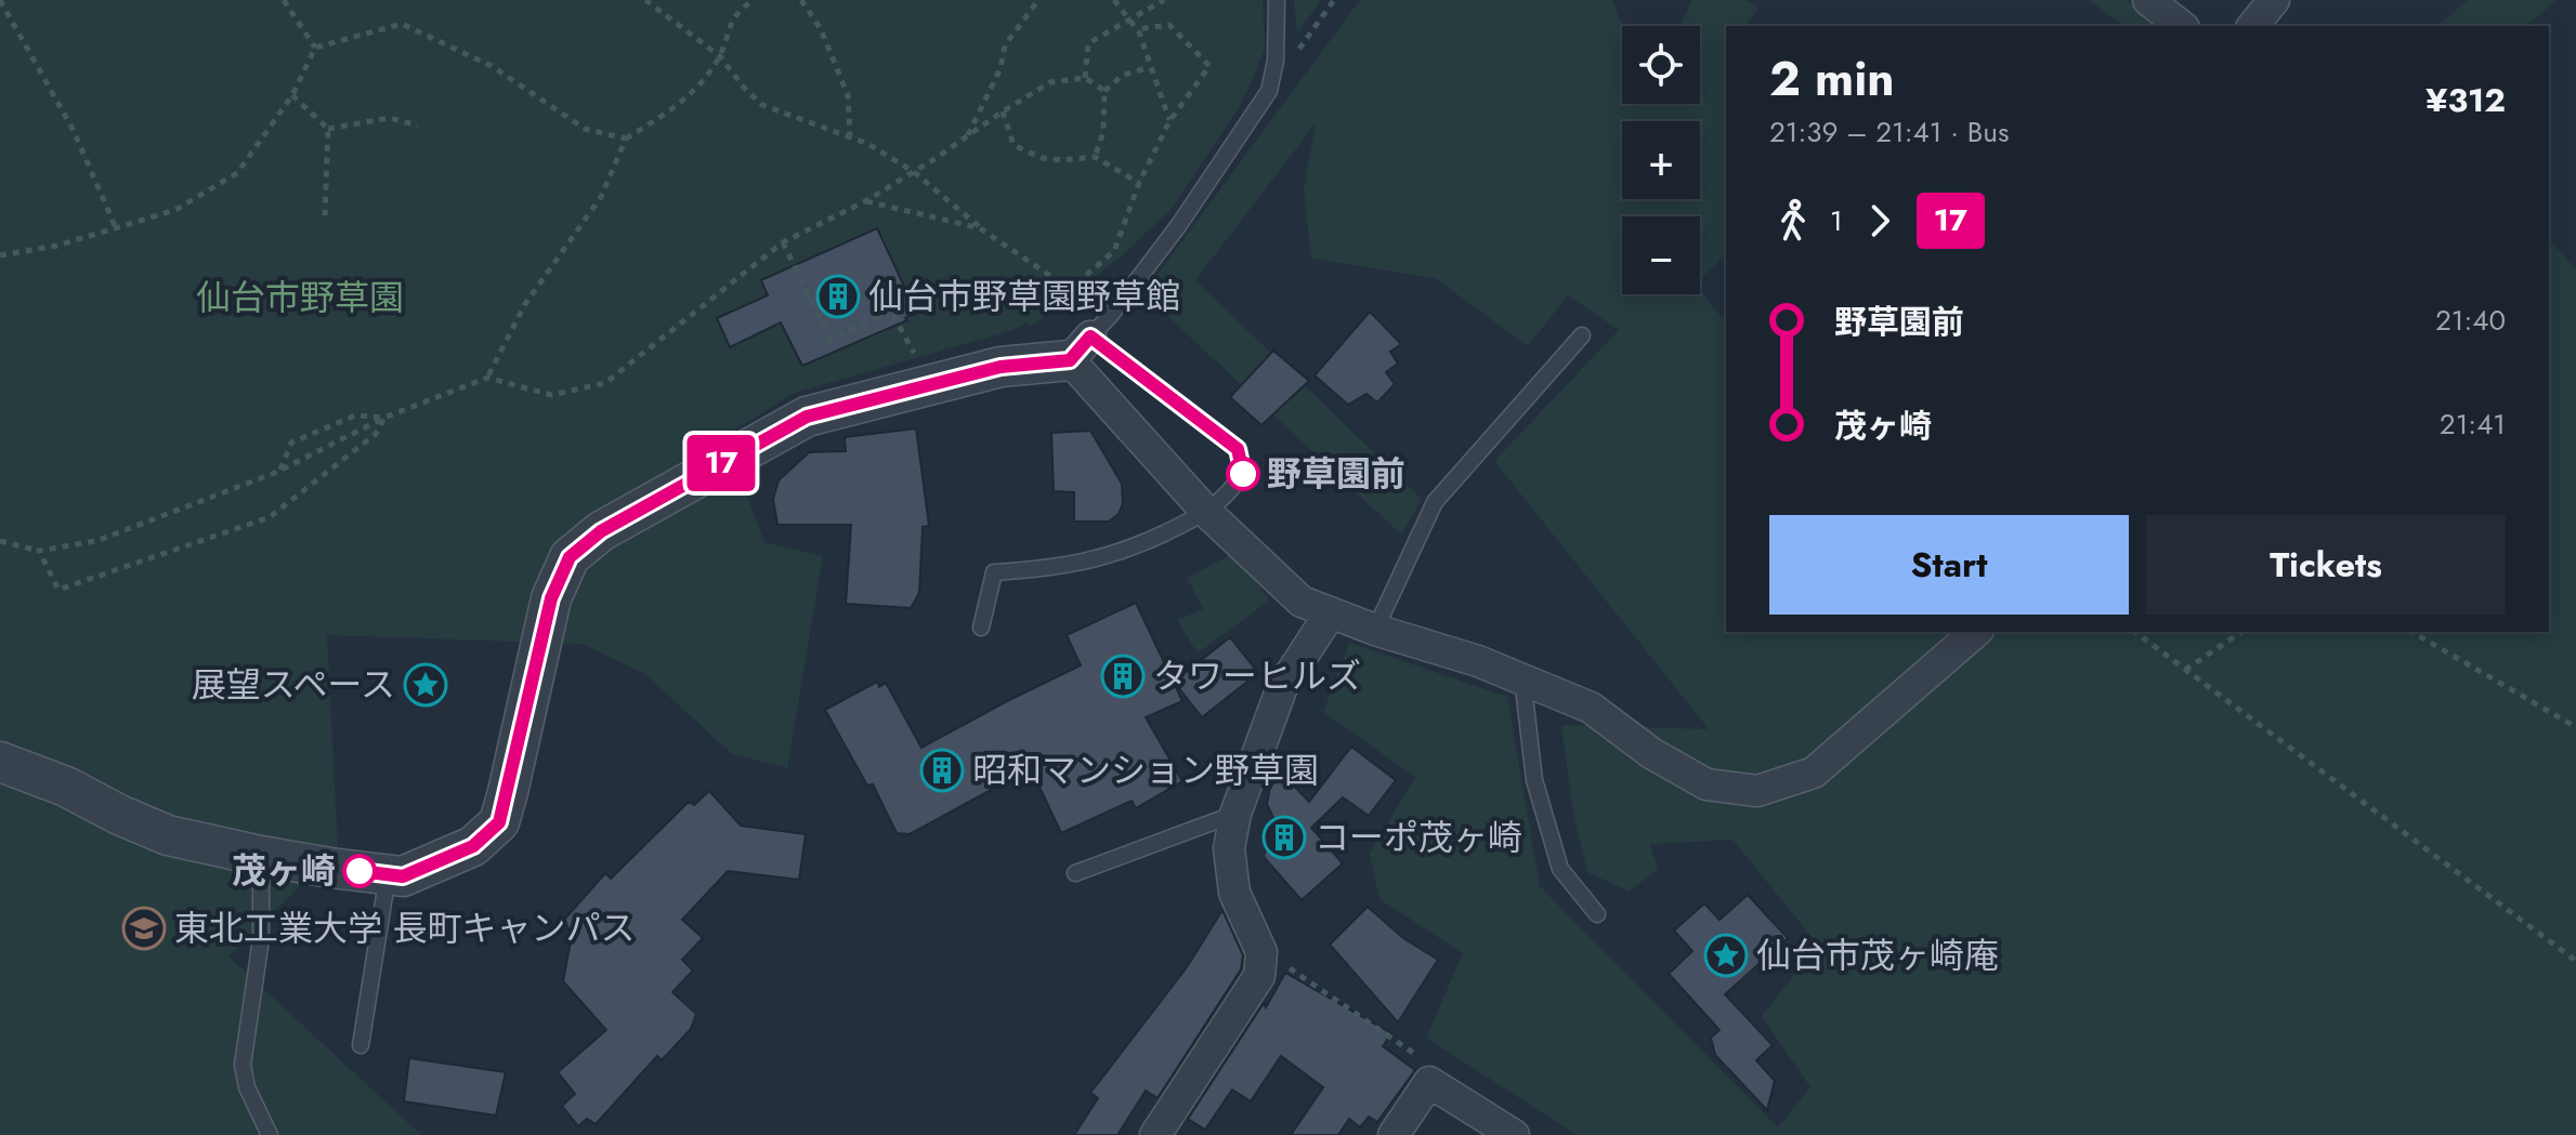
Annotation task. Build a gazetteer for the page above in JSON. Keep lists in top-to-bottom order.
{
  "parks": ["仙台市野草園"],
  "places": {
    "building": [
      "仙台市野草園野草館",
      "タワーヒルズ",
      "昭和マンション野草園",
      "コーポ茂ヶ崎"
    ],
    "other": ["野草園前", "茂ヶ崎"],
    "place": ["展望スペース", "仙台市茂ヶ崎庵"],
    "school or university": ["東北工業大学 長町キャンパス"]
  },
  "lines": ["bus line 17"],
  "page": {
    "on_map": "17",
    "map_buttons": ["+", "−"],
    "heading": ["2 min", "21:39 – 21:41 · Bus", "¥312"],
    "legs": ["1", "17"],
    "list": [
      {
        "name": "野草園前",
        "value": "21:40"
      },
      {
        "name": "茂ヶ崎",
        "value": "21:41"
      }
    ],
    "buttons": ["Start", "Tickets"]
  }
}
